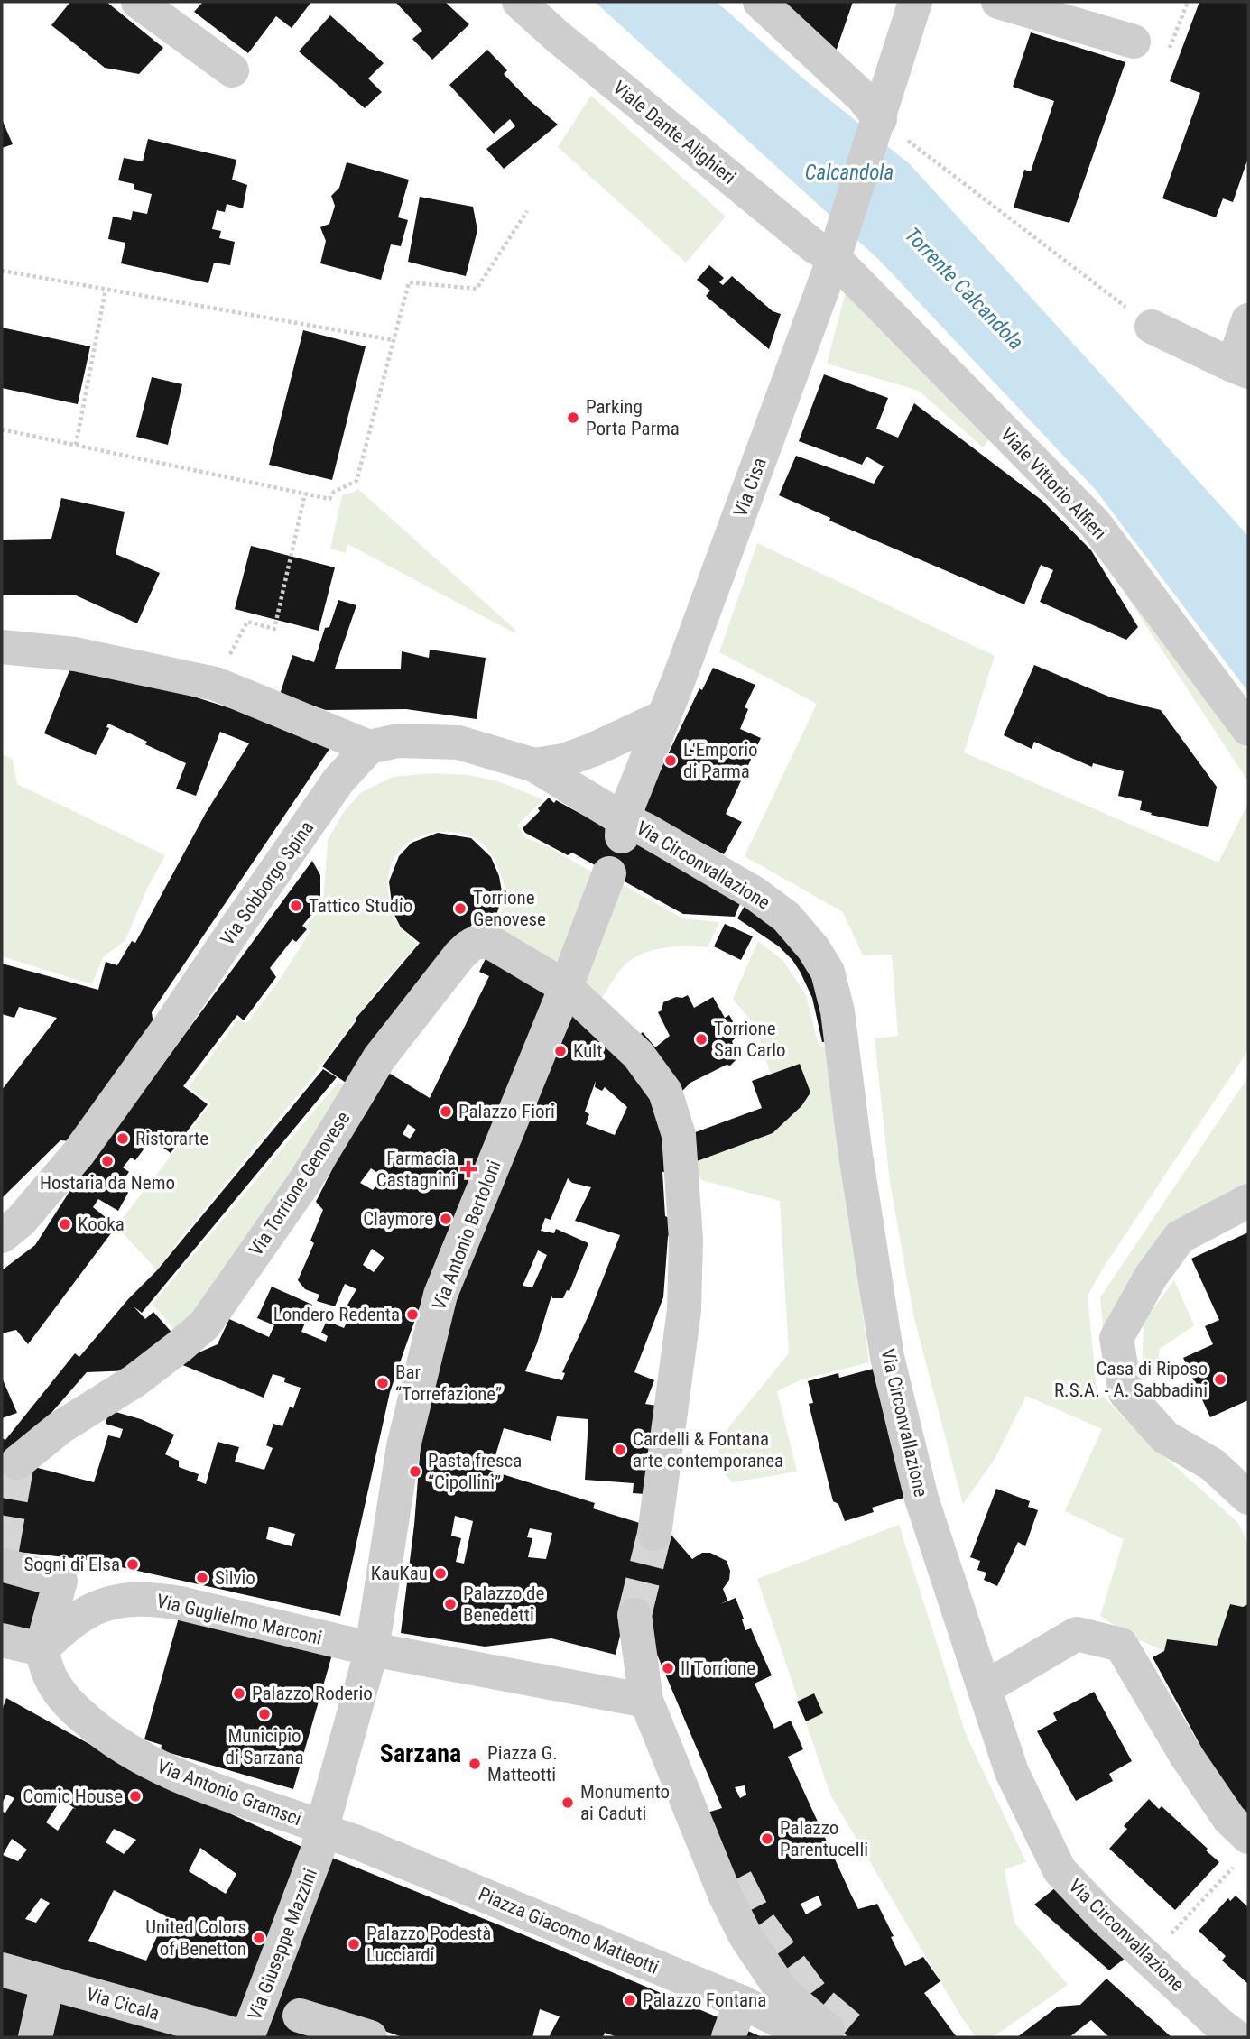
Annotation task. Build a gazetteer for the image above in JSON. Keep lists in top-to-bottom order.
{
  "streets": {
    "street": [
      "Viale Dante Alighieri",
      "Viale Vittorio Alfieri",
      "Via Cisa",
      "Via Circonvallazione",
      "Via Sobborgo Spina",
      "Via Torrione Genovese",
      "Via Antonio Bertoloni",
      "Via Guglielmo Marconi",
      "Via Antonio Gramsci",
      "Piazza Giacomo Matteotti",
      "Via Giuseppe Mazzini",
      "Via Cicala"
    ]
  },
  "crossings": [
    ["Viale Dante Alighieri", "Viale Vittorio Alfieri"],
    ["Viale Dante Alighieri", "Via Cisa"],
    ["Viale Vittorio Alfieri", "Via Cisa"],
    ["Via Cisa", "Via Circonvallazione"],
    ["Via Torrione Genovese", "Via Antonio Bertoloni"],
    ["Via Antonio Bertoloni", "Via Guglielmo Marconi"],
    ["Via Guglielmo Marconi", "Via Antonio Gramsci"],
    ["Via Antonio Gramsci", "Piazza Giacomo Matteotti"],
    ["Via Antonio Gramsci", "Via Giuseppe Mazzini"],
    ["Piazza Giacomo Matteotti", "Via Giuseppe Mazzini"],
    ["Via Giuseppe Mazzini", "Via Cicala"]
  ],
  "districts": ["Sarzana"],
  "water": ["Calcandola", "Torrente Calcandola"],
  "places": {
    "other": [
      "Parking Porta Parma",
      "L'Emporio di Parma",
      "Tattico Studio",
      "Torrione Genovese",
      "Torrione San Carlo",
      "Kult",
      "Palazzo Fiori",
      "Ristorarte",
      "Hostaria da Nemo",
      "Claymore",
      "Kooka",
      "Londero Redenta",
      "Casa di Riposo R.S.A. - A. Sabbadini",
      "Bar “Torrefazione”",
      "Cardelli & Fontana arte contemporanea",
      "Pasta fresca “Cipollini”",
      "Sogni di Elsa",
      "KauKau",
      "Silvio",
      "Palazzo de Benedetti",
      "Il Torrione",
      "Palazzo Roderio",
      "Municipio di Sarzana",
      "Piazza G. Matteotti",
      "Comic House",
      "Monumento ai Caduti",
      "Palazzo Parentucelli",
      "United Colors of Benetton",
      "Palazzo Podestà Lucciardi",
      "Palazzo Fontana"
    ],
    "health": ["Farmacia Castagnini"]
  }
}
